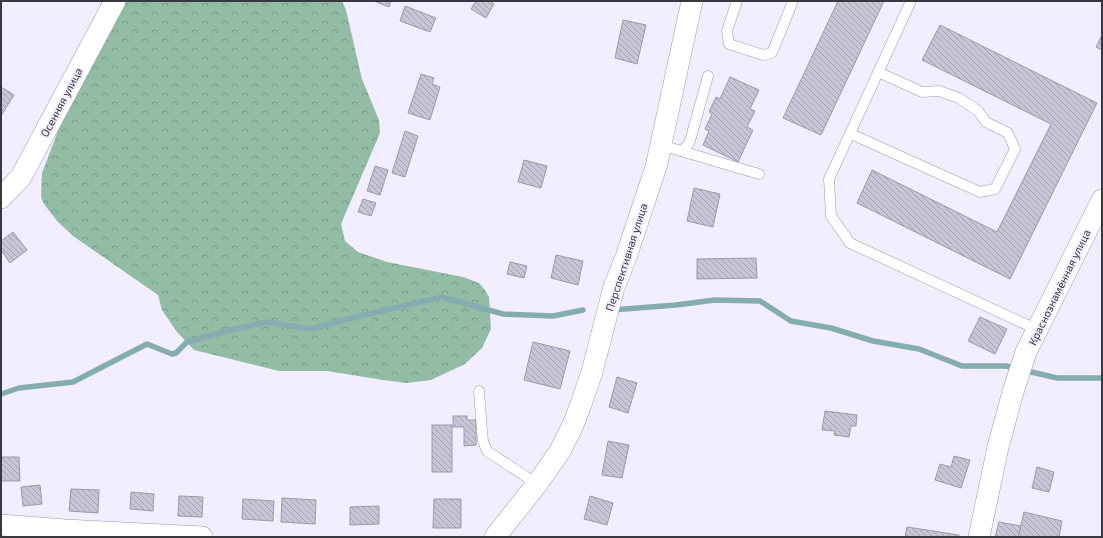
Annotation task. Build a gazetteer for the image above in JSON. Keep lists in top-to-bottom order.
{
  "streets": {
    "street": ["Осенняя улица", "Перспективная улица", "Краснознамённая улица"]
  }
}
